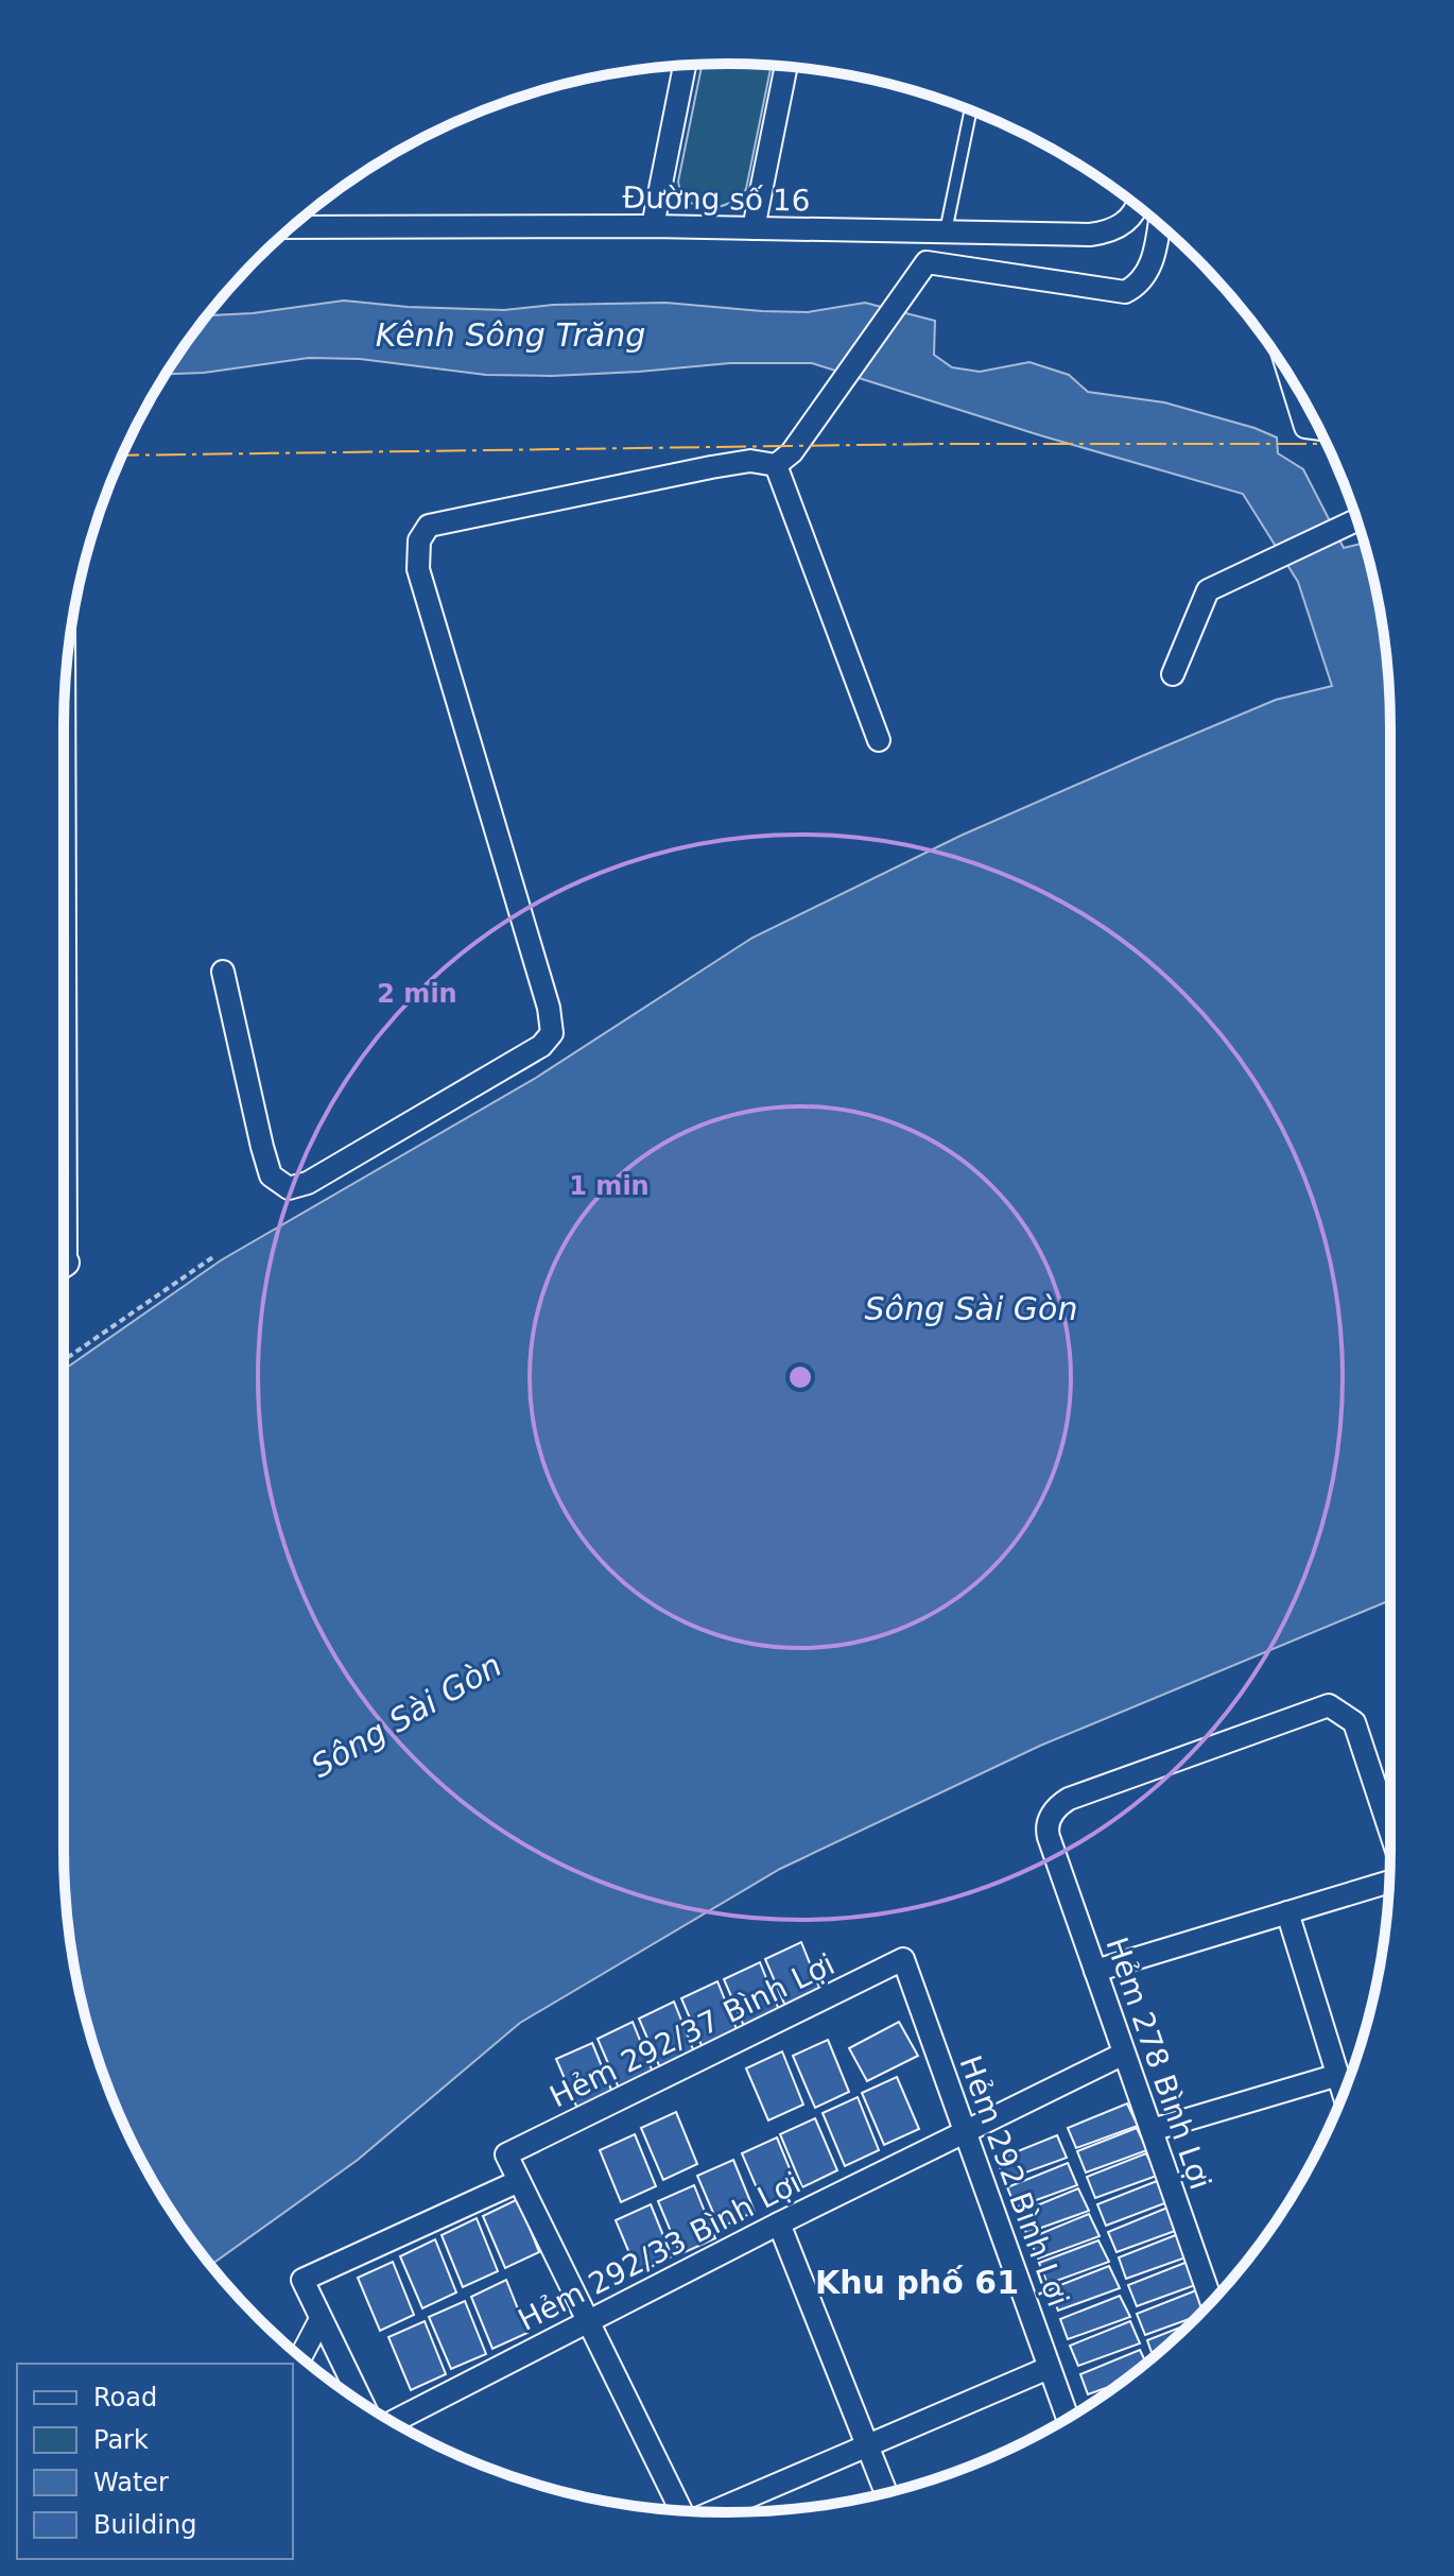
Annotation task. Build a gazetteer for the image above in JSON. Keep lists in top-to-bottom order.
{
  "streets": {
    "street": [
      "Đường số 16",
      "Hẻm 292/37 Bình Lợi",
      "Hẻm 278 Bình Lợi",
      "Hẻm 292 Bình Lợi",
      "Hẻm 292/33 Bình Lợi"
    ]
  },
  "crossings": [
    ["Hẻm 292/37 Bình Lợi", "Hẻm 292 Bình Lợi"],
    ["Hẻm 278 Bình Lợi", "Hẻm 292/33 Bình Lợi"],
    ["Hẻm 292 Bình Lợi", "Hẻm 292/33 Bình Lợi"]
  ],
  "districts": ["Khu phố 61"],
  "water": ["Kênh Sông Trăng", "Sông Sài Gòn"],
  "legend": [
    "Road",
    "Park",
    "Water",
    "Building"
  ],
  "rings": ["2 min", "1 min"]
}
